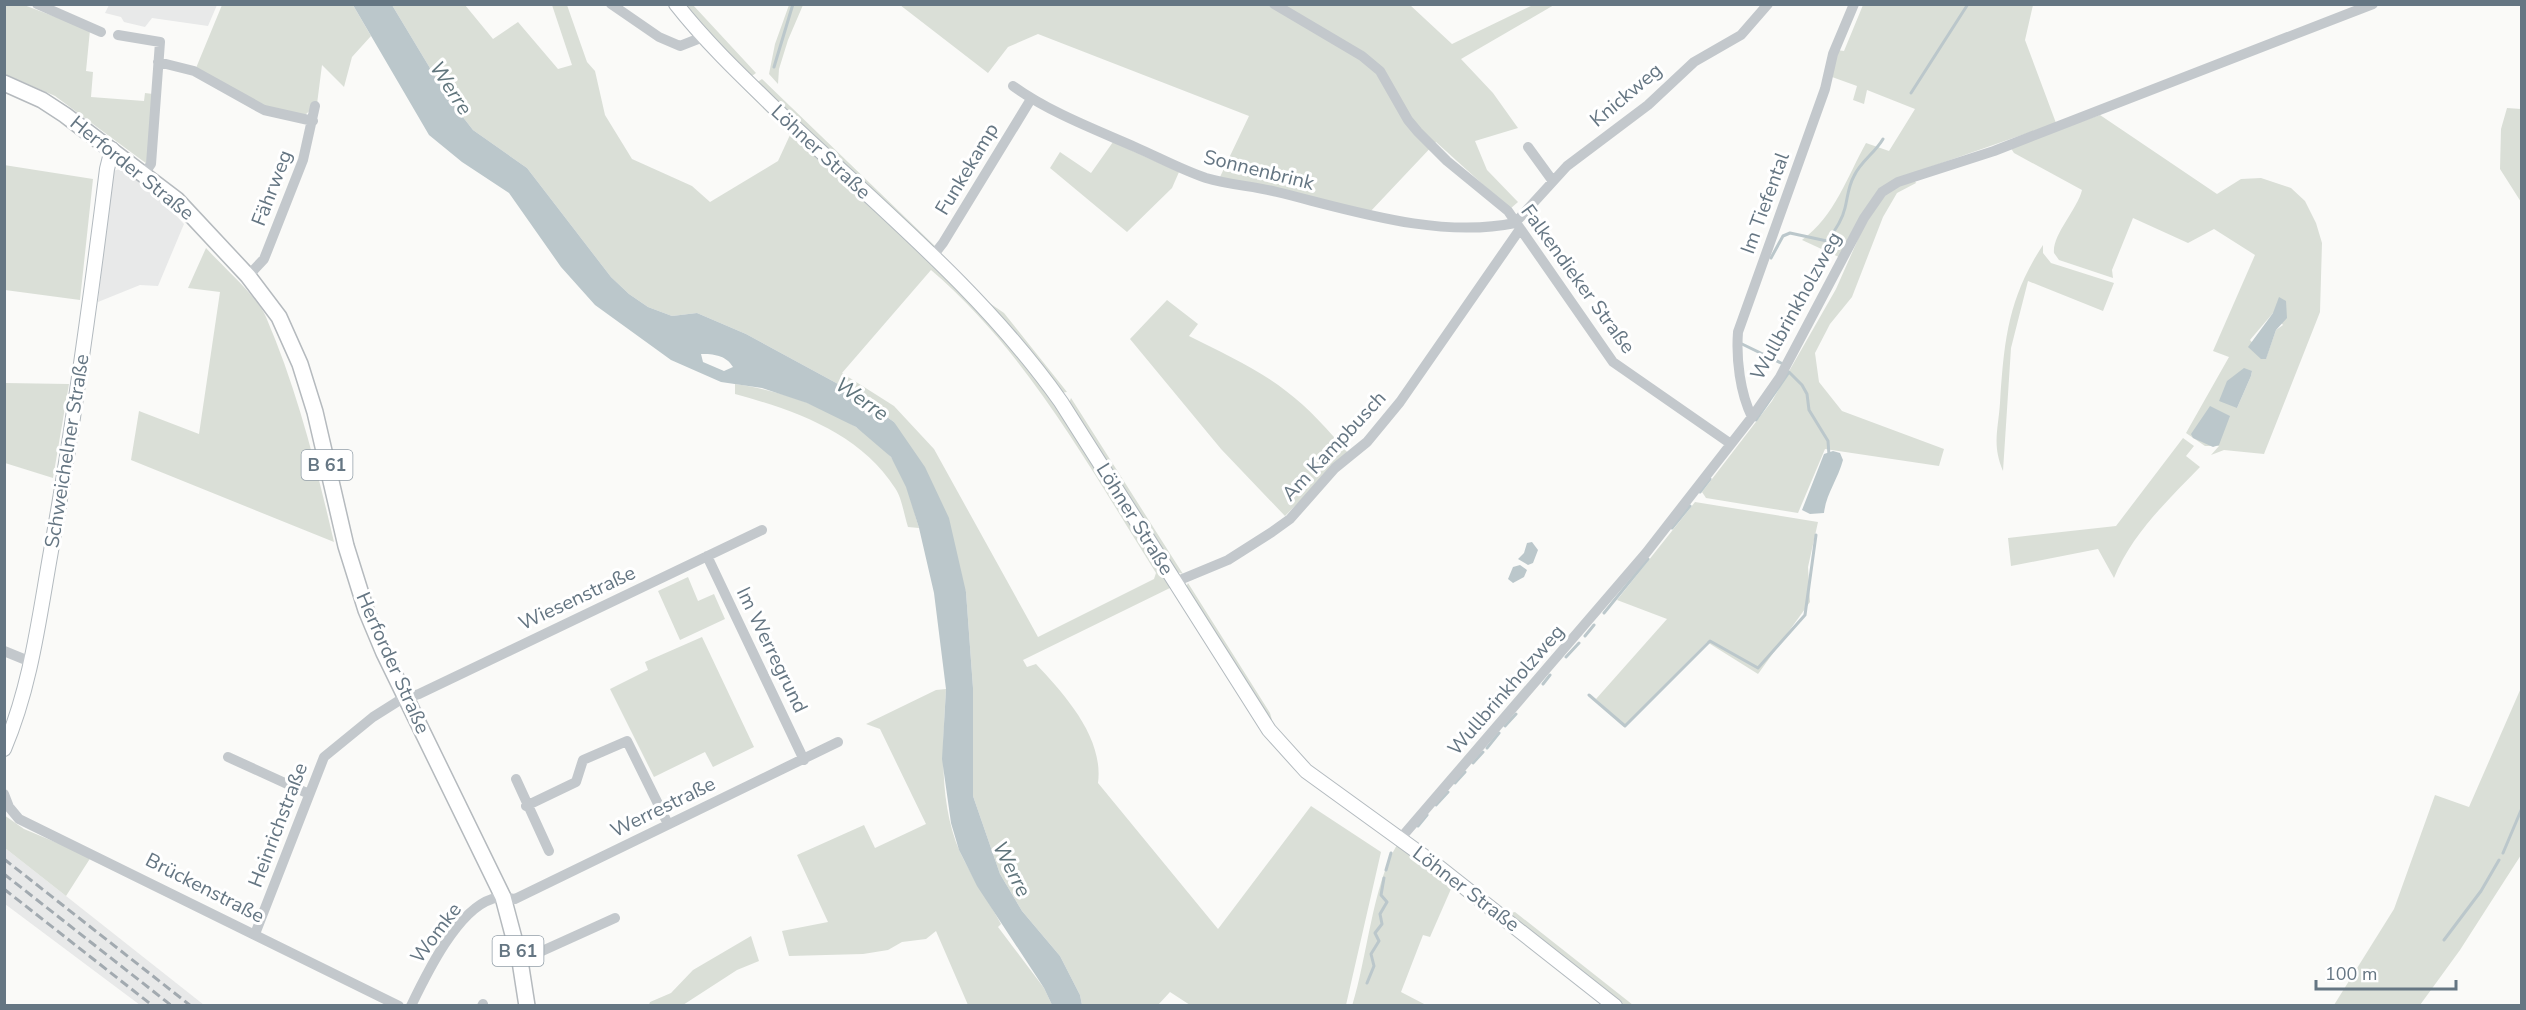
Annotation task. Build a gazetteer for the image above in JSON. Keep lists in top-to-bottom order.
{
  "streets": {
    "main road": [
      "Löhner Straße",
      "Herforder Straße",
      "Schweichelner Straße",
      "B 61"
    ],
    "street": [
      "Knickweg",
      "Funkekamp",
      "Sonnenbrink",
      "Fährweg",
      "Im Tiefental",
      "Falkendieker Straße",
      "Wullbrinkholzweg",
      "Am Kampbusch",
      "Wiesenstraße",
      "Im Werregrund",
      "Werrestraße",
      "Heinrichstraße",
      "Brückenstraße",
      "Womke"
    ]
  },
  "crossings": [
    ["Knickweg", "Sonnenbrink"],
    ["Knickweg", "Falkendieker Straße"],
    ["Knickweg", "Am Kampbusch"],
    ["Löhner Straße", "Funkekamp"],
    ["Löhner Straße", "Wullbrinkholzweg"],
    ["Löhner Straße", "Am Kampbusch"],
    ["Herforder Straße", "Fährweg"],
    ["Herforder Straße", "Schweichelner Straße"],
    ["Herforder Straße", "Wiesenstraße"],
    ["Herforder Straße", "Werrestraße"],
    ["Herforder Straße", "Heinrichstraße"],
    ["Herforder Straße", "Womke"],
    ["Funkekamp", "Sonnenbrink"],
    ["Sonnenbrink", "Falkendieker Straße"],
    ["Sonnenbrink", "Am Kampbusch"],
    ["Im Tiefental", "Wullbrinkholzweg"],
    ["Falkendieker Straße", "Wullbrinkholzweg"],
    ["Falkendieker Straße", "Am Kampbusch"],
    ["Wiesenstraße", "Im Werregrund"],
    ["Wiesenstraße", "Heinrichstraße"],
    ["Im Werregrund", "Werrestraße"],
    ["Werrestraße", "Womke"],
    ["Heinrichstraße", "Brückenstraße"]
  ],
  "water": ["Werre"],
  "scale_bar": "100 m"
}
